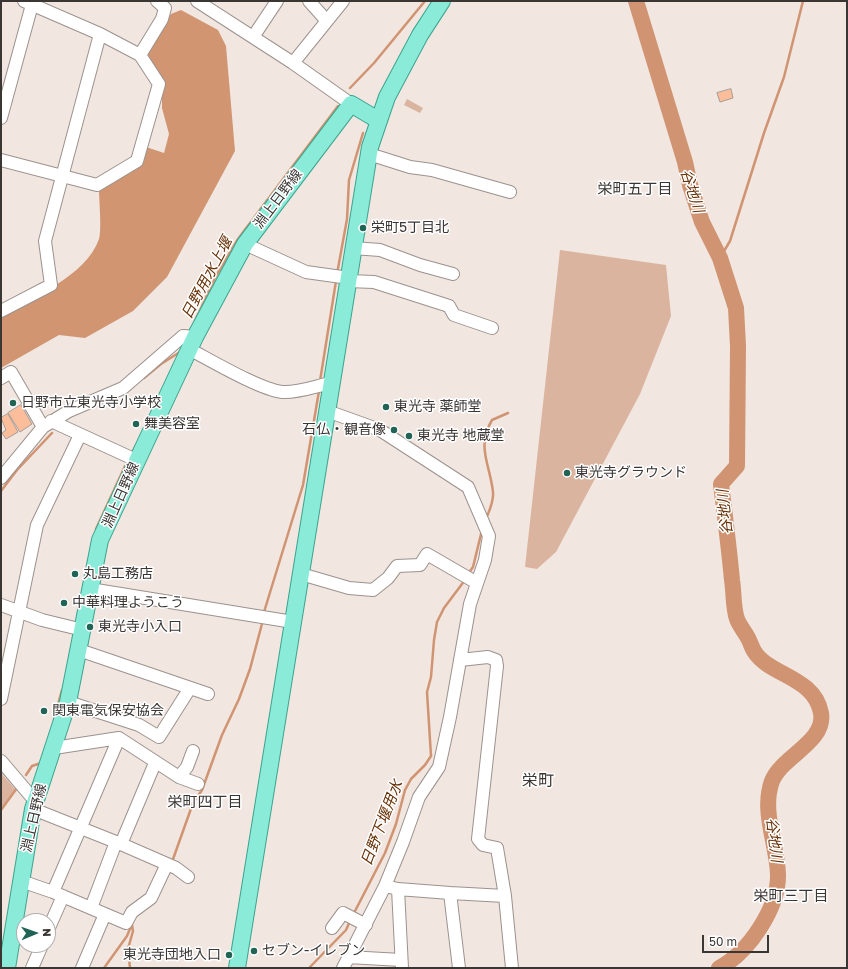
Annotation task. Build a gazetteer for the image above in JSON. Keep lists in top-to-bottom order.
{
  "streets": {
    "main road": ["淵上日野線"]
  },
  "districts": [
    "栄町五丁目",
    "栄町",
    "栄町四丁目",
    "栄町三丁目"
  ],
  "water": ["谷地川", "日野用水上堰", "日野下堰用水"],
  "places": [
    "栄町5丁目北",
    "日野市立東光寺小学校",
    "東光寺 薬師堂",
    "舞美容室",
    "石仏・観音像",
    "東光寺 地蔵堂",
    "東光寺グラウンド",
    "丸島工務店",
    "中華料理ようこう",
    "東光寺小入口",
    "関東電気保安協会",
    "セブン-イレブン",
    "東光寺団地入口"
  ],
  "scale_bar": "50 m",
  "north": "right"
}
